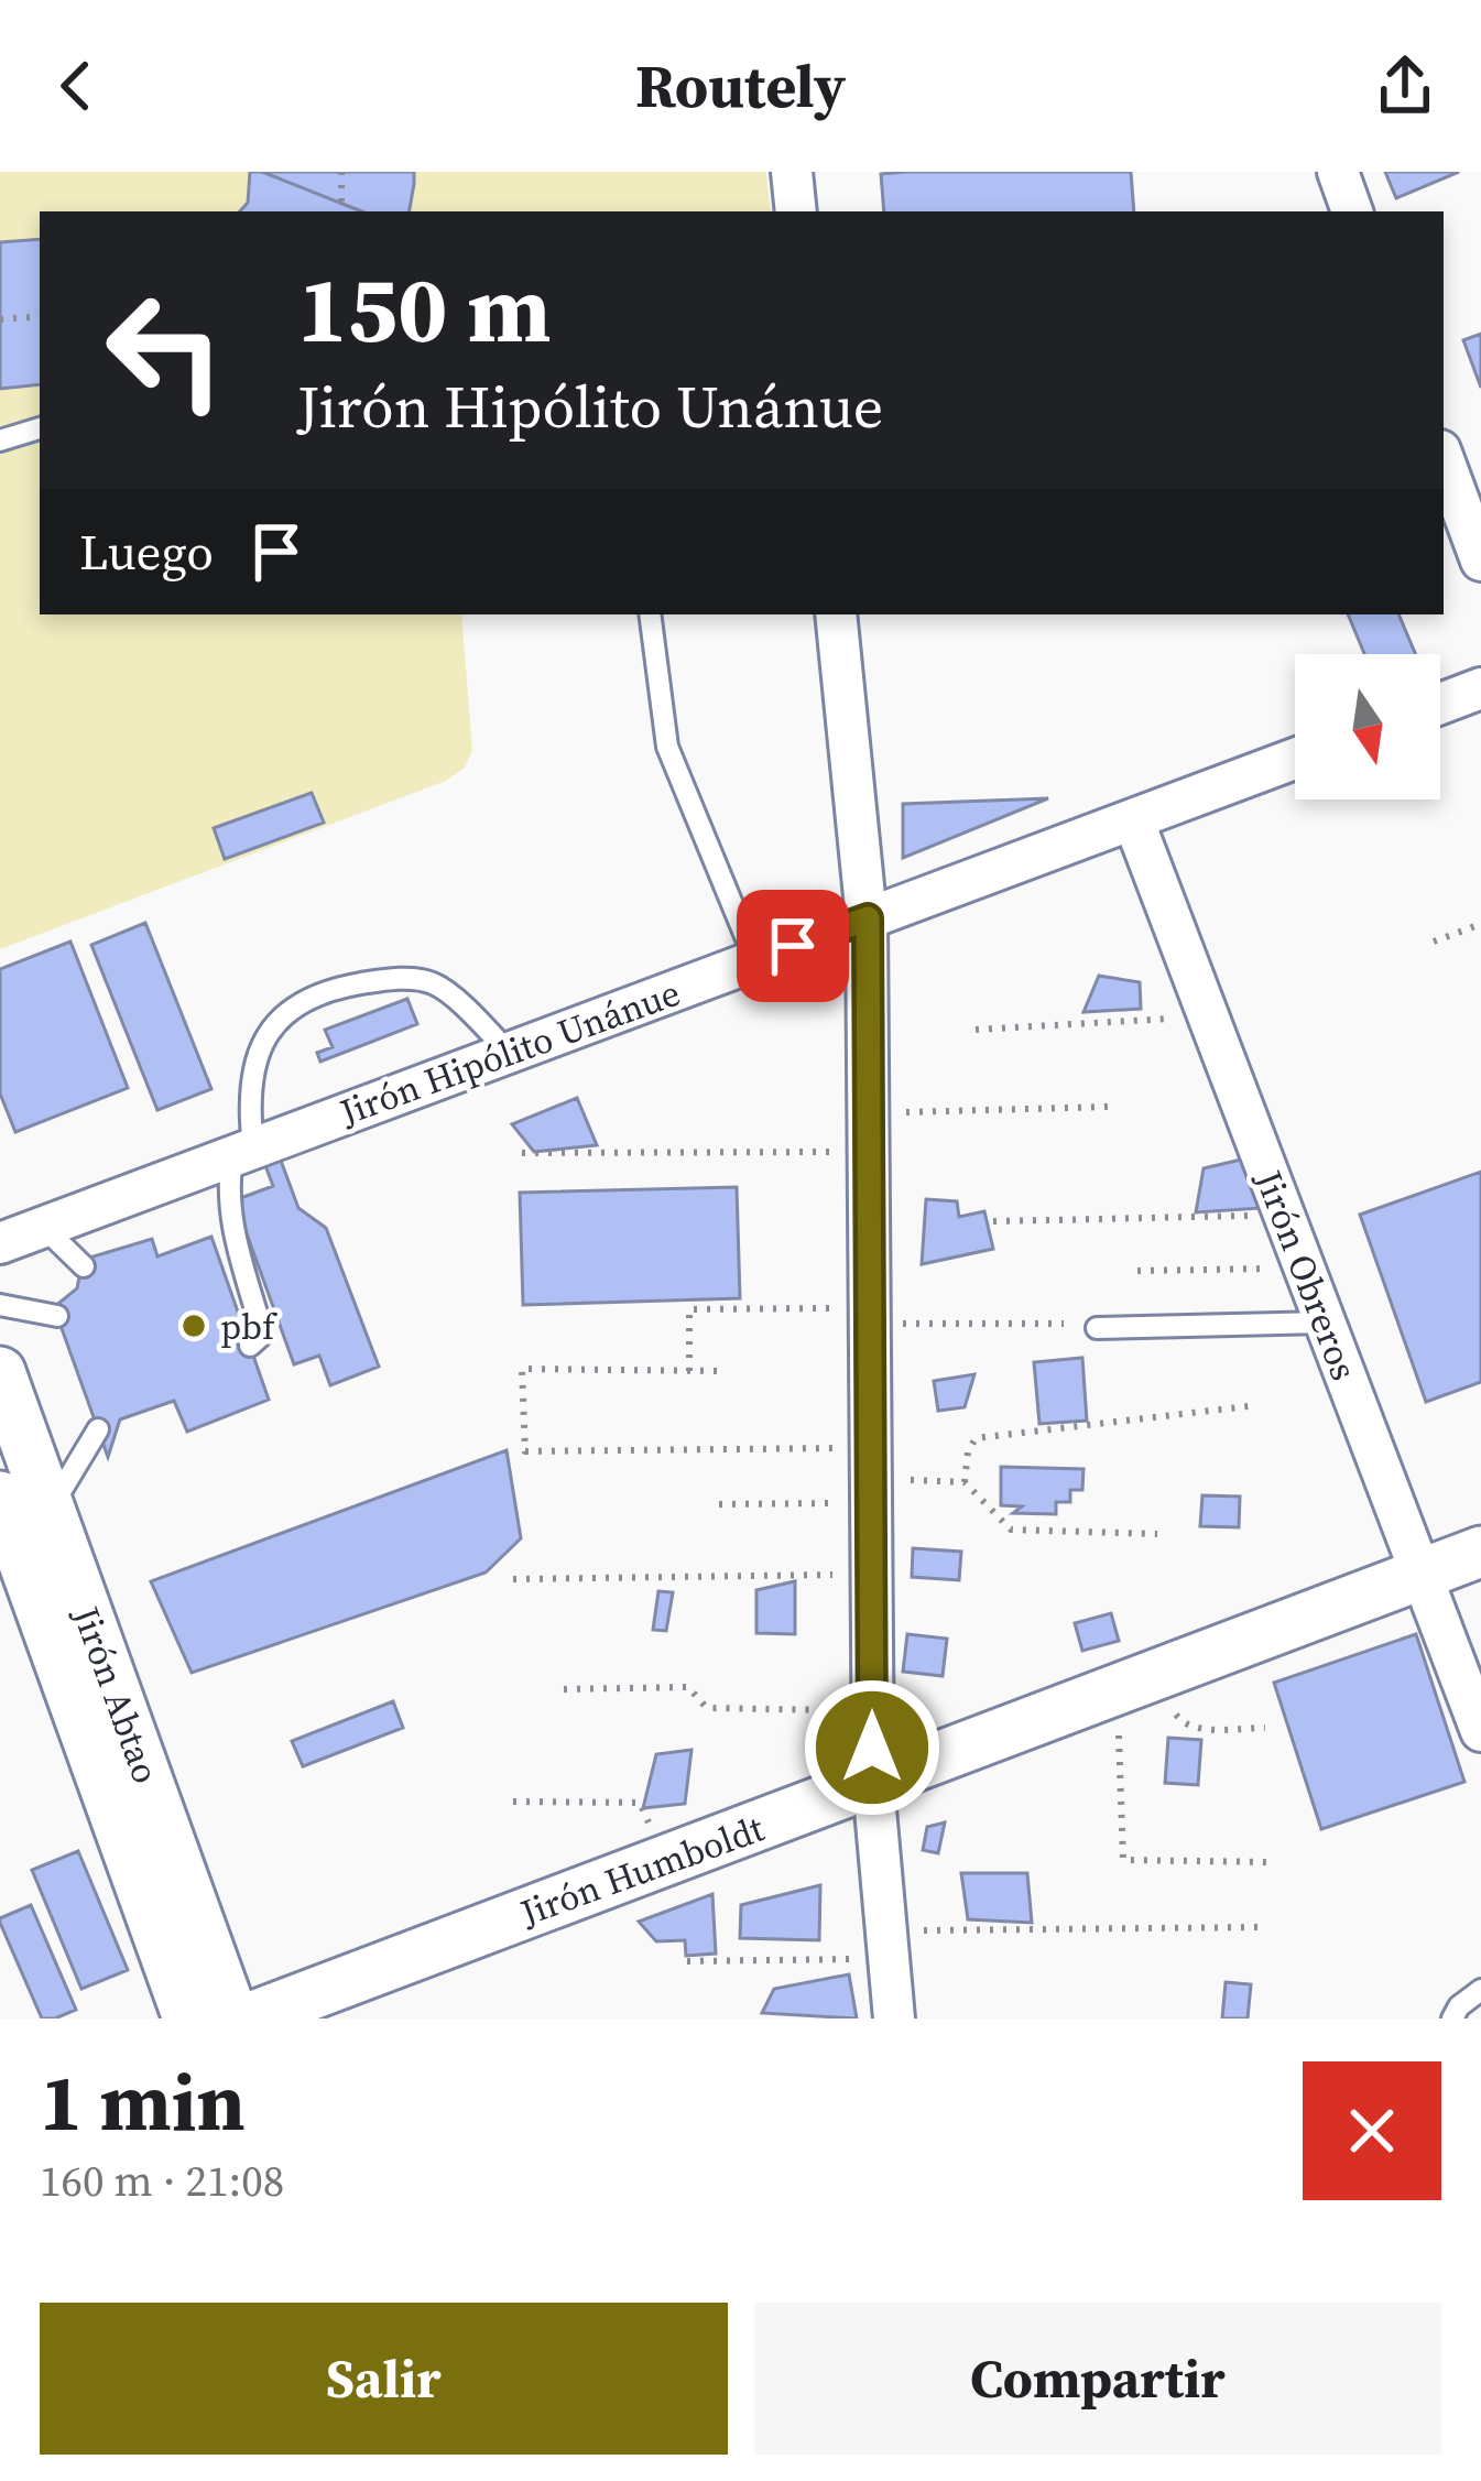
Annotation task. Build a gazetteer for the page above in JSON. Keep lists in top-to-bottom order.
{
  "streets": {
    "street": [
      "Jirón Hipólito Unánue",
      "Jirón Obreros",
      "Jirón Abtao",
      "Jirón Humboldt"
    ]
  },
  "crossings": [
    ["Jirón Hipólito Unánue", "Jirón Obreros"],
    ["Jirón Obreros", "Jirón Humboldt"]
  ],
  "places": ["pbf"],
  "north": "bottom",
  "page": {
    "header": "Routely",
    "turn": ["150 m", "Jirón Hipólito Unánue"],
    "then": "Luego",
    "heading": ["1 min", "160 m · 21:08"],
    "buttons": ["Salir", "Compartir"]
  }
}
